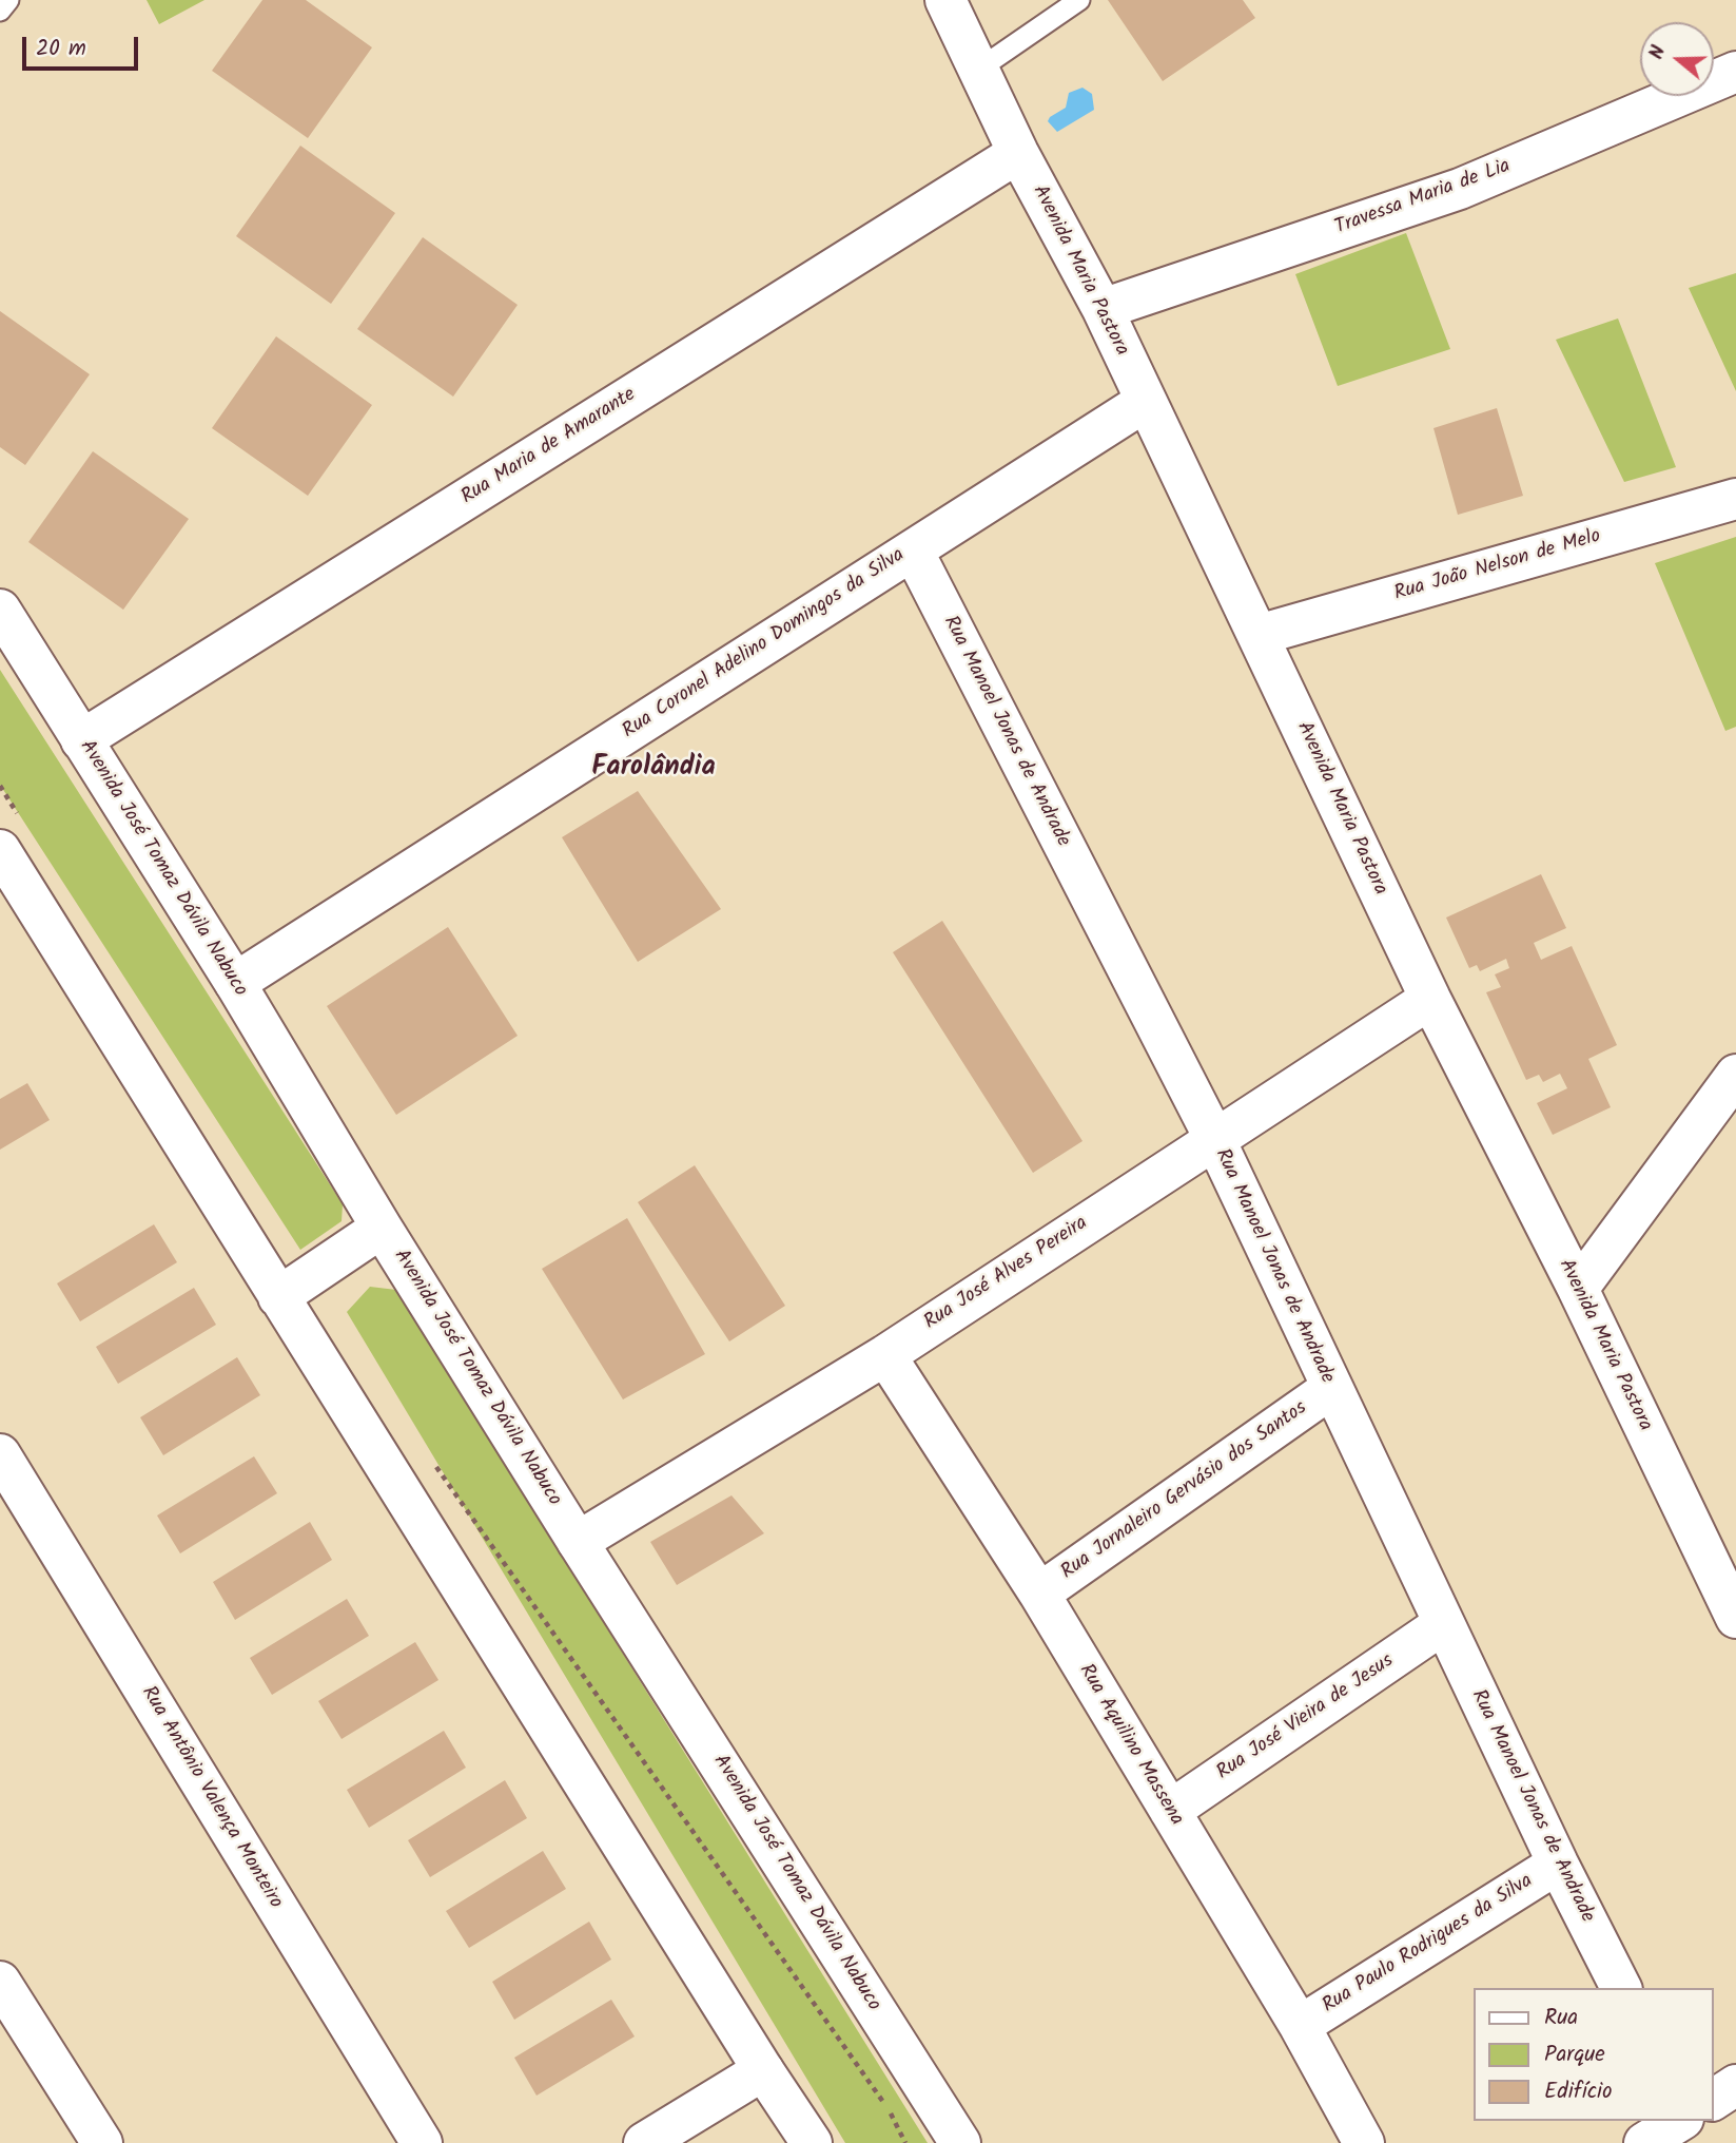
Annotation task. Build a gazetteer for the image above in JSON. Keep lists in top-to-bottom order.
{
  "streets": {
    "street": [
      "Travessa Maria de Lia",
      "Avenida Maria Pastora",
      "Rua Maria de Amarante",
      "Rua João Nelson de Melo",
      "Rua Coronel Adelino Domingos da Silva",
      "Rua Manoel Jonas de Andrade",
      "Avenida José Tomaz Dávila Nabuco",
      "Rua José Alves Pereira",
      "Rua Jornaleiro Gervásio dos Santos",
      "Rua José Vieira de Jesus",
      "Rua Aquilino Massena",
      "Rua Antônio Valença Monteiro",
      "Rua Paulo Rodrigues da Silva"
    ]
  },
  "crossings": [
    ["Travessa Maria de Lia", "Avenida Maria Pastora"],
    ["Avenida Maria Pastora", "Rua Maria de Amarante"],
    ["Avenida Maria Pastora", "Rua João Nelson de Melo"],
    ["Avenida Maria Pastora", "Rua Coronel Adelino Domingos da Silva"],
    ["Avenida Maria Pastora", "Rua José Alves Pereira"],
    ["Rua Maria de Amarante", "Avenida José Tomaz Dávila Nabuco"],
    ["Rua Coronel Adelino Domingos da Silva", "Rua Manoel Jonas de Andrade"],
    ["Rua Coronel Adelino Domingos da Silva", "Avenida José Tomaz Dávila Nabuco"],
    ["Rua Manoel Jonas de Andrade", "Rua José Alves Pereira"],
    ["Rua Manoel Jonas de Andrade", "Rua Jornaleiro Gervásio dos Santos"],
    ["Rua Manoel Jonas de Andrade", "Rua José Vieira de Jesus"],
    ["Rua Manoel Jonas de Andrade", "Rua Paulo Rodrigues da Silva"],
    ["Avenida José Tomaz Dávila Nabuco", "Rua José Alves Pereira"],
    ["Rua José Alves Pereira", "Rua Aquilino Massena"],
    ["Rua Jornaleiro Gervásio dos Santos", "Rua Aquilino Massena"],
    ["Rua José Vieira de Jesus", "Rua Aquilino Massena"],
    ["Rua Aquilino Massena", "Rua Paulo Rodrigues da Silva"]
  ],
  "districts": ["Farolândia"],
  "legend": ["Rua", "Parque", "Edifício"],
  "scale_bar": "20 m",
  "north": "left"
}
